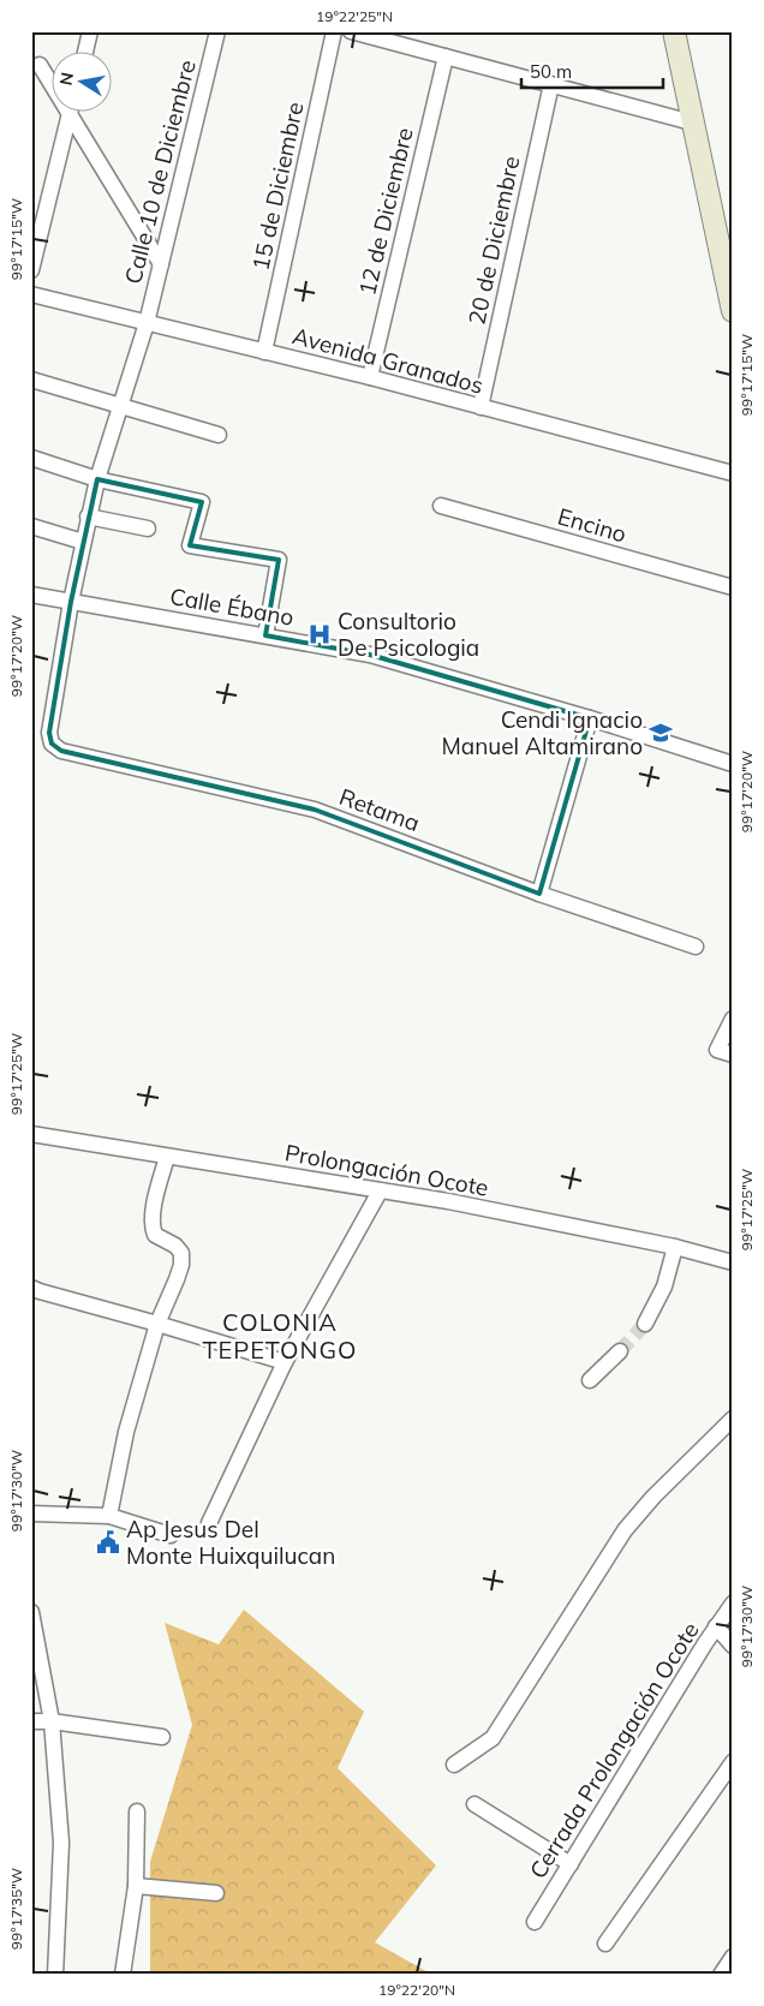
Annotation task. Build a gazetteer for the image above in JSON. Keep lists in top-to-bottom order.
{
  "streets": {
    "street": [
      "Calle 10 de Diciembre",
      "15 de Diciembre",
      "12 de Diciembre",
      "20 de Diciembre",
      "Avenida Granados",
      "Encino",
      "Calle Ébano",
      "Retama",
      "Prolongación Ocote",
      "Cerrada Prolongación Ocote"
    ]
  },
  "crossings": [
    ["Calle 10 de Diciembre", "Avenida Granados"],
    ["Calle 10 de Diciembre", "Calle Ébano"],
    ["Calle 10 de Diciembre", "Retama"],
    ["15 de Diciembre", "Avenida Granados"],
    ["12 de Diciembre", "Avenida Granados"],
    ["20 de Diciembre", "Avenida Granados"]
  ],
  "districts": ["COLONIA TEPETONGO"],
  "places": {
    "hospital": ["Consultorio De Psicologia"],
    "school or university": ["Cendi Ignacio Manuel Altamirano"],
    "public building": ["Ap Jesus Del Monte Huixquilucan"]
  },
  "scale_bar": "50 m",
  "north": "left",
  "coordinates": [
    "19°22'25\"N",
    "99°17'15\"W",
    "99°17'20\"W",
    "99°17'25\"W",
    "99°17'30\"W",
    "99°17'35\"W",
    "19°22'20\"N"
  ]
}
